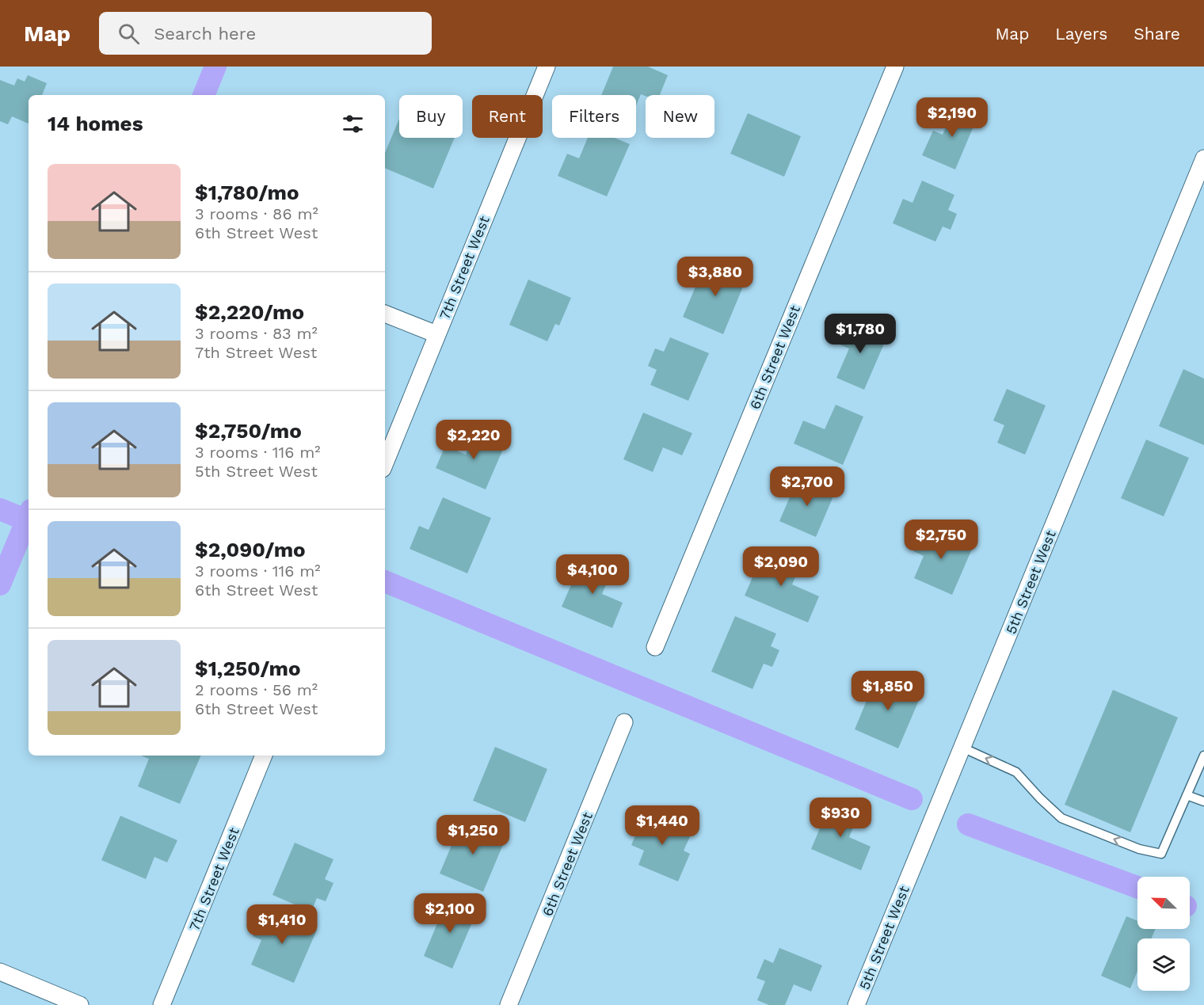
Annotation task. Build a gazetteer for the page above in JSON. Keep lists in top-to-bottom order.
{
  "streets": {
    "street": ["7th Street West", "6th Street West", "5th Street West"]
  },
  "north": "top left",
  "page": {
    "header": "Map",
    "search": "Search here",
    "nav": ["Map", "Layers", "Share"],
    "chip": [
      "Buy",
      "Rent",
      "Filters",
      "New"
    ],
    "heading": "14 homes",
    "price": [
      "$2,190",
      "$3,880",
      "$1,780",
      "$2,220",
      "$2,700",
      "$2,750",
      "$2,090",
      "$4,100",
      "$1,850",
      "$930",
      "$1,440",
      "$1,250",
      "$2,100",
      "$1,410"
    ],
    "list": [
      {
        "name": "$1,780/mo",
        "note": "3 rooms · 86 m² · 6th Street West"
      },
      {
        "name": "$2,220/mo",
        "note": "3 rooms · 83 m² · 7th Street West"
      },
      {
        "name": "$2,750/mo",
        "note": "3 rooms · 116 m² · 5th Street West"
      },
      {
        "name": "$2,090/mo",
        "note": "3 rooms · 116 m² · 6th Street West"
      },
      {
        "name": "$1,250/mo",
        "note": "2 rooms · 56 m² · 6th Street West"
      }
    ]
  }
}
